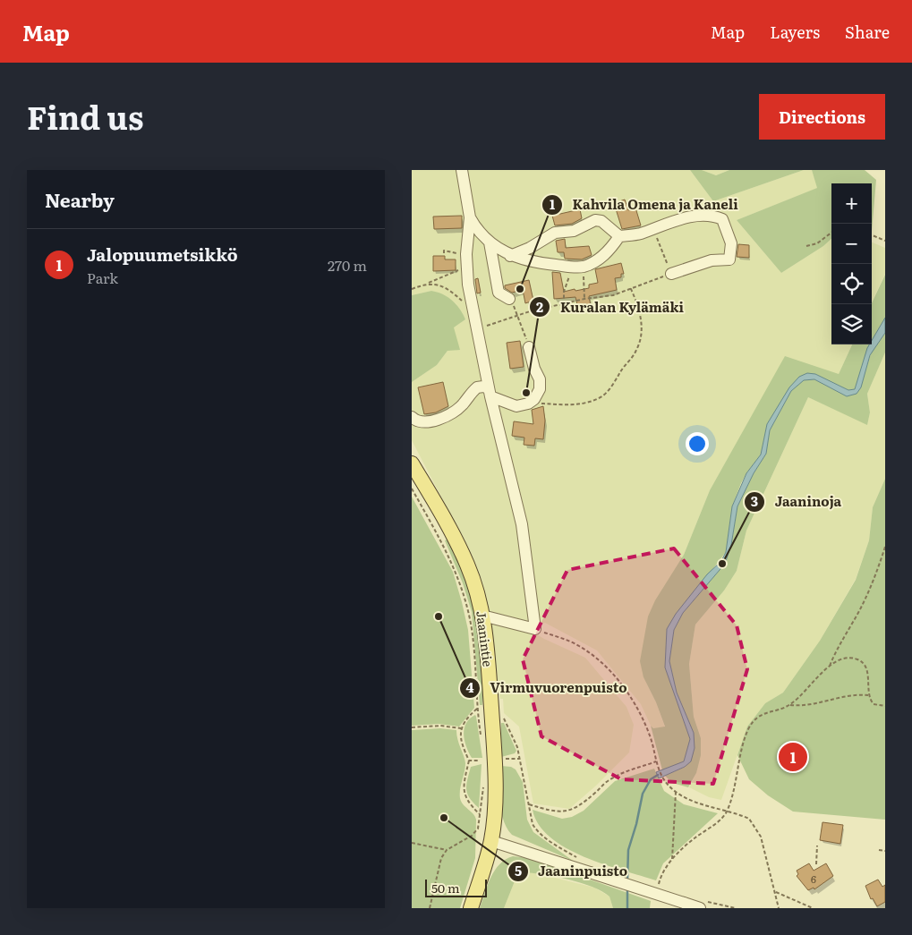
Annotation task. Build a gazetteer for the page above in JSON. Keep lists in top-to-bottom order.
{
  "streets": {
    "main road": ["Jaanintie"]
  },
  "places": [
    "Kahvila Omena ja Kaneli",
    "Kuralan Kylämäki",
    "Jaaninoja",
    "Virmuvuorenpuisto",
    "Jaaninpuisto"
  ],
  "house_numbers": ["6"],
  "scale_bar": "50 m",
  "page": {
    "header": "Map",
    "nav": ["Map", "Layers", "Share"],
    "title": "Find us",
    "buttons": "Directions",
    "heading": "Nearby",
    "map_buttons": ["+", "−"],
    "list": [
      {
        "mark": "1",
        "name": "Jalopuumetsikkö",
        "note": "Park",
        "value": "270 m"
      }
    ],
    "pins": "1",
    "scale": "50 m"
  }
}
